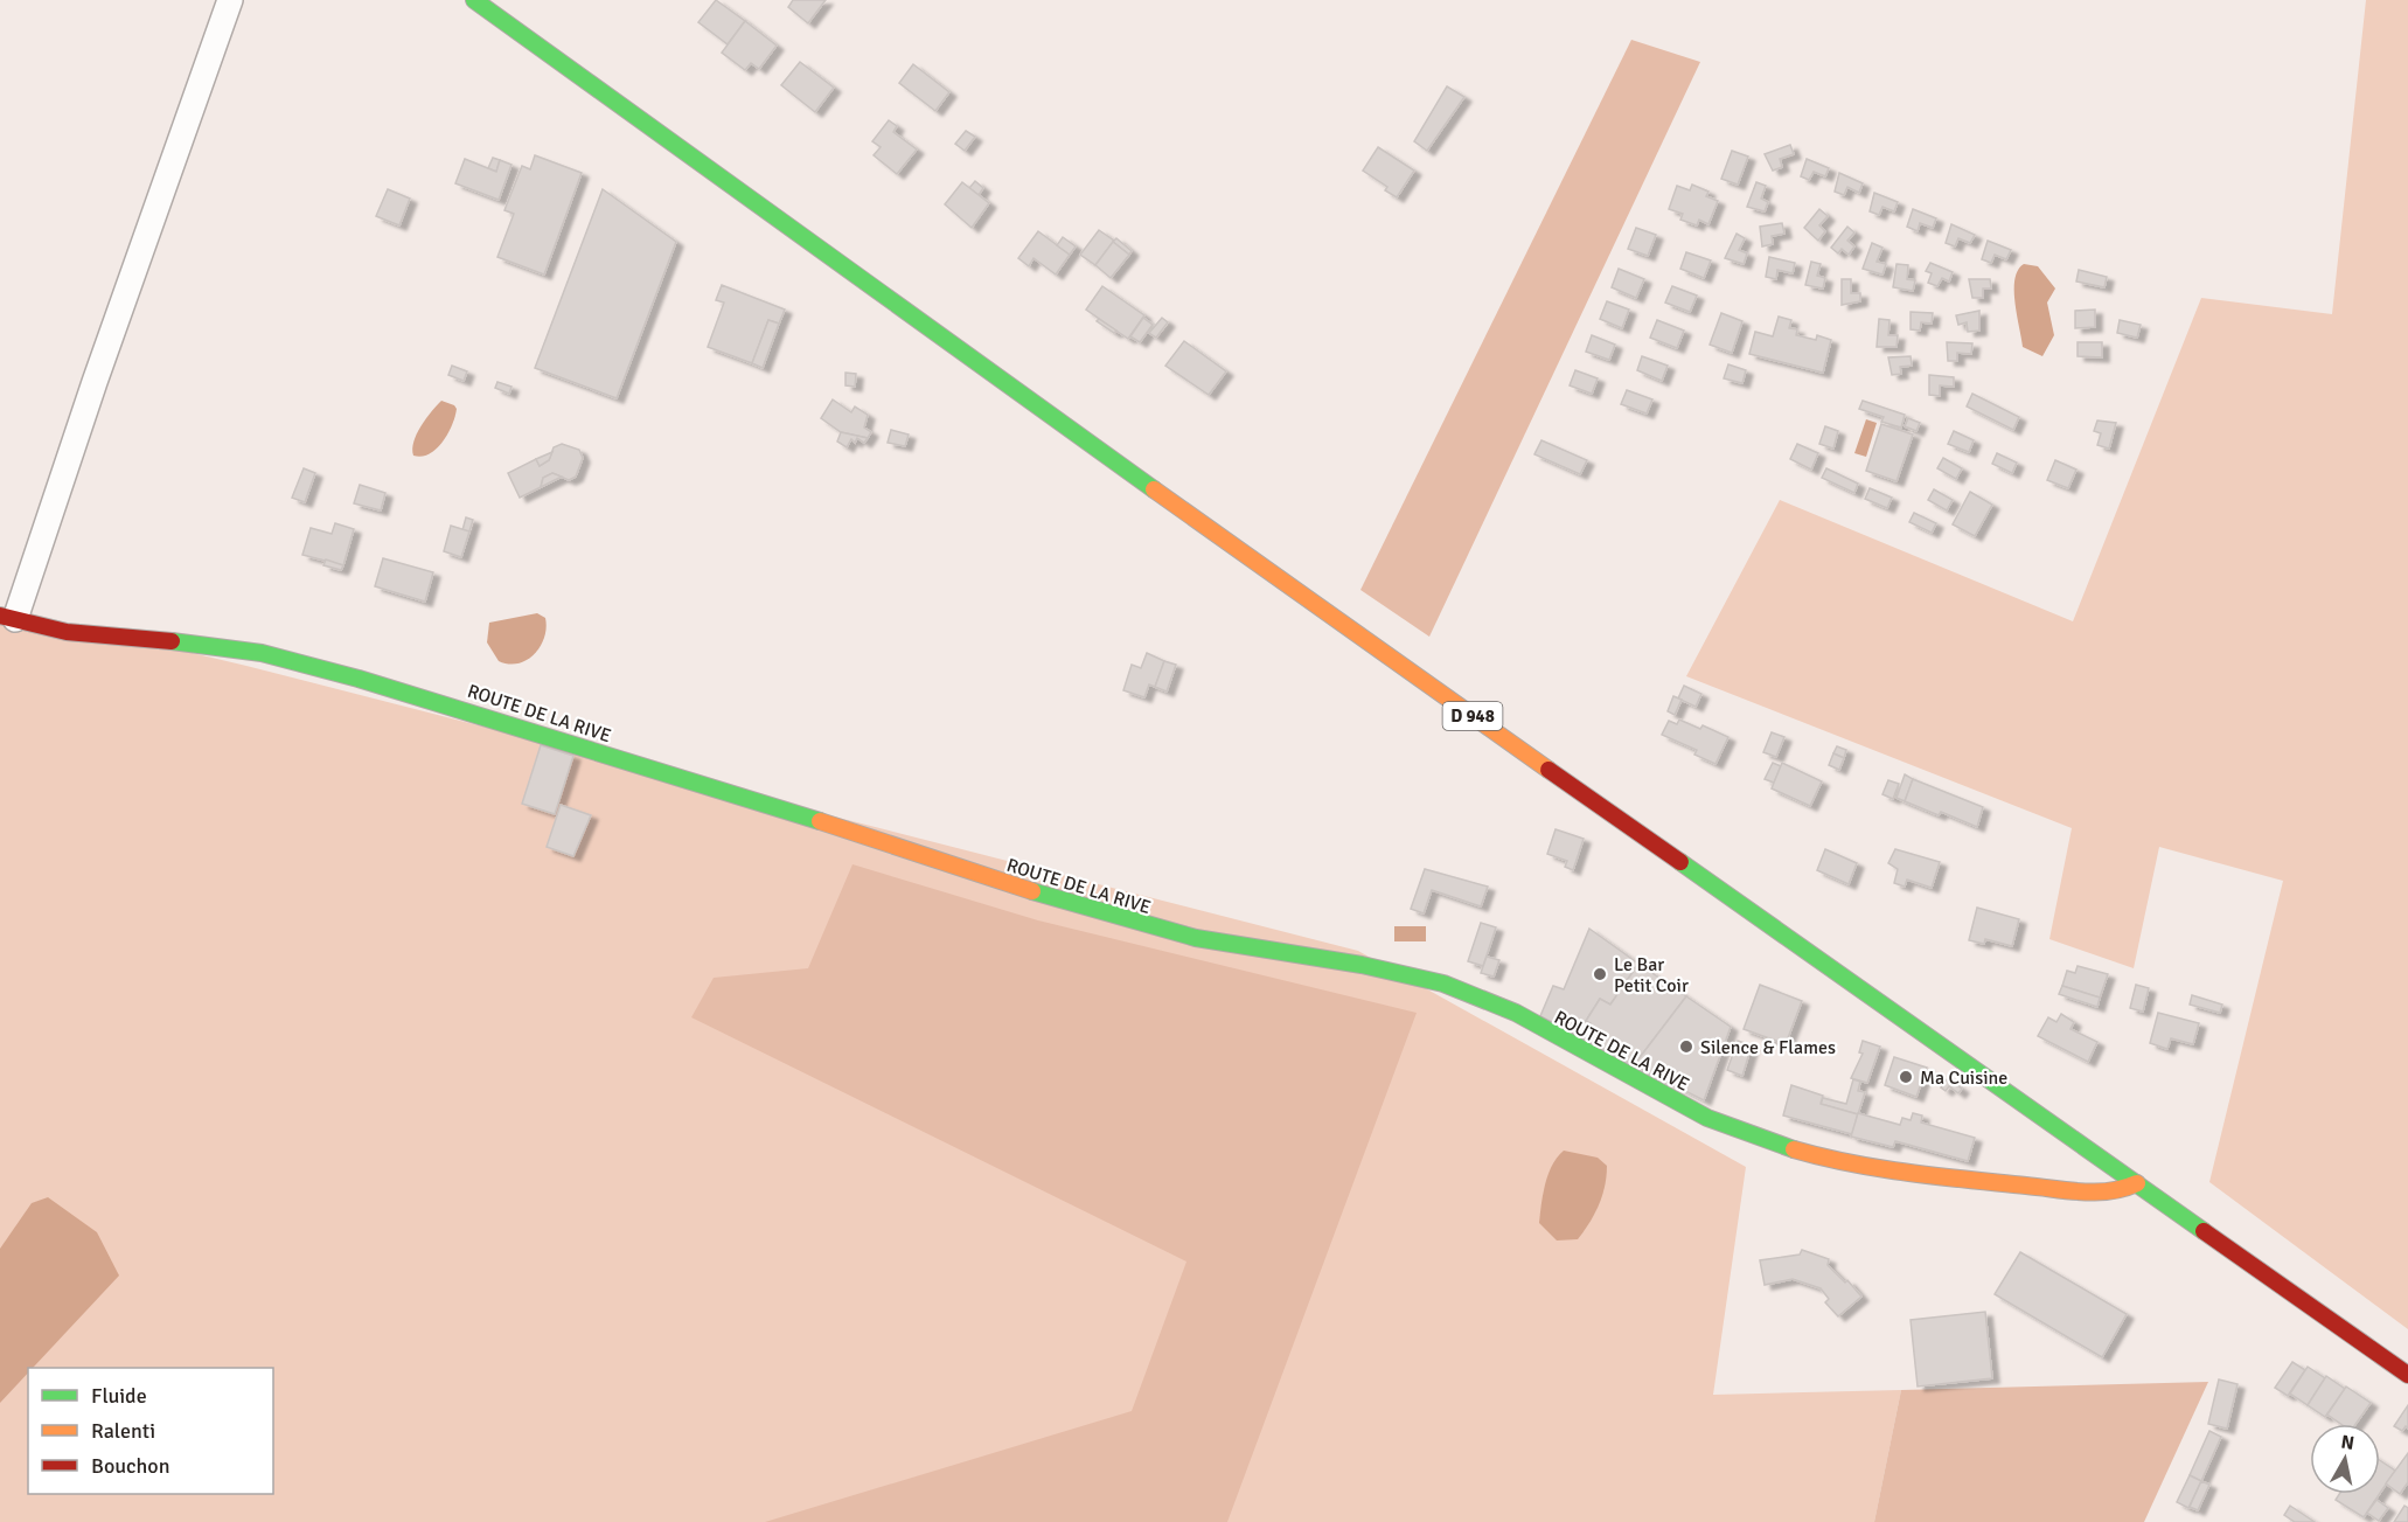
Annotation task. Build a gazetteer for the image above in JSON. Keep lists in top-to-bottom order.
{
  "streets": {
    "main road": ["ROUTE DE LA RIVE", "D 948"]
  },
  "crossings": [
    ["ROUTE DE LA RIVE", "D 948"]
  ],
  "places": ["Le Bar Petit Coir", "Silence & Flames", "Ma Cuisine"],
  "legend": ["Fluide", "Ralenti", "Bouchon"],
  "north": "top"
}
